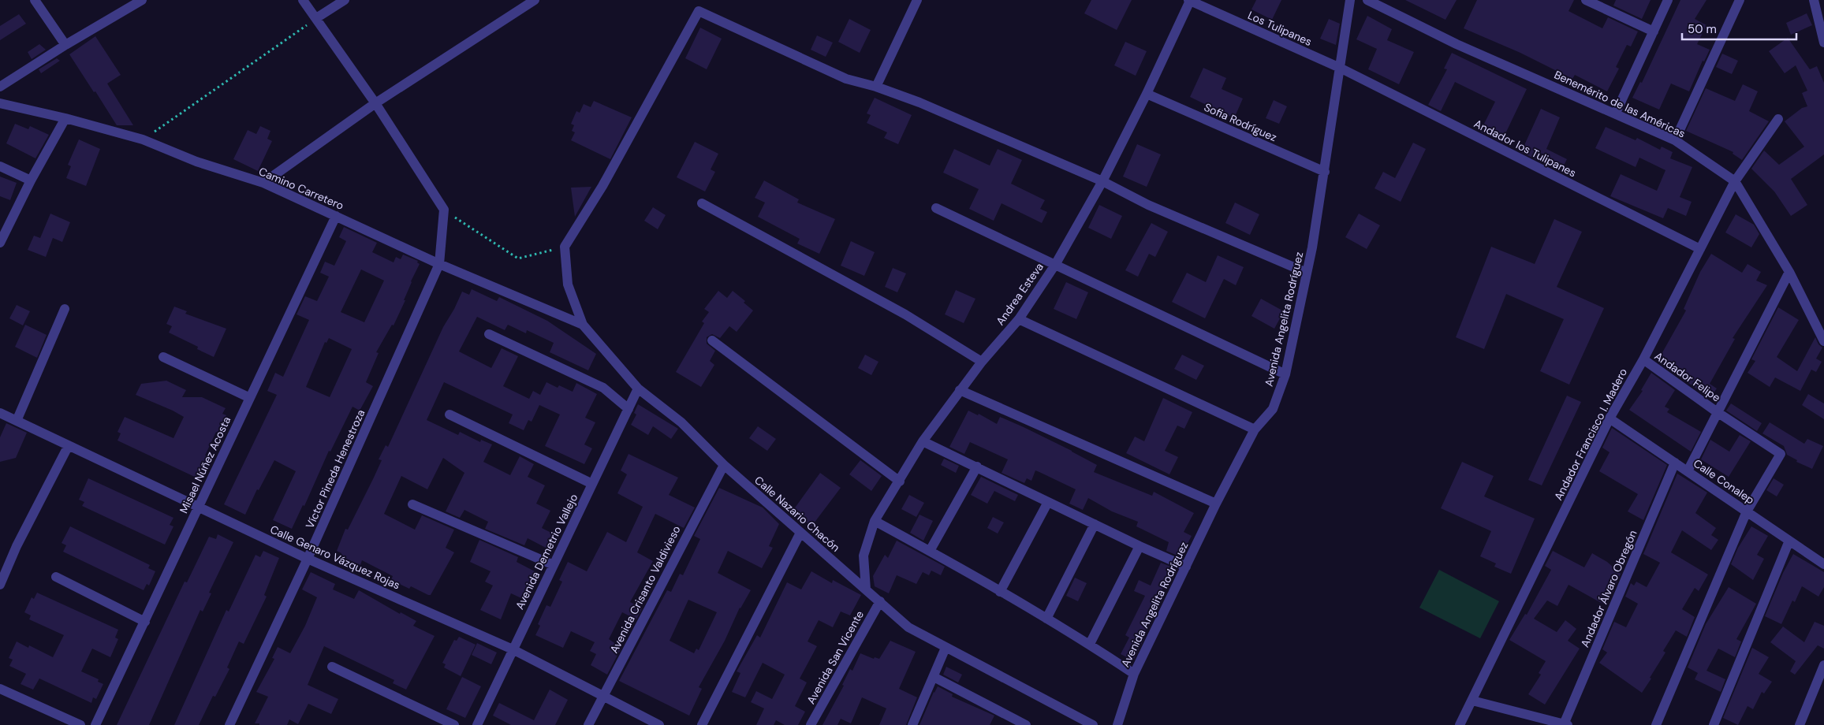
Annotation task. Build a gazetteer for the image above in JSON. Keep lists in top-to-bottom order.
{
  "streets": {
    "street": [
      "Los Tulipanes",
      "Benemérito de las Américas",
      "Sofia Rodríguez",
      "Andador los Tulipanes",
      "Camino Carretero",
      "Andrea Esteva",
      "Avenida Angelita Rodríguez",
      "Andador Felipe",
      "Andador Francisco I. Madero",
      "Misael Núñez Acosta",
      "Víctor Pineda Henestroza",
      "Calle Conalep",
      "Calle Nazario Chacón",
      "Avenida Demetrio Vallejo",
      "Calle Genaro Vázquez Rojas",
      "Andador Álvaro Obregón",
      "Avenida Crisanto Valdivieso",
      "Avenida San Vicente"
    ]
  },
  "crossings": [
    ["Los Tulipanes", "Andador los Tulipanes"],
    ["Los Tulipanes", "Andrea Esteva"],
    ["Los Tulipanes", "Avenida Angelita Rodríguez"],
    ["Benemérito de las Américas", "Andador Francisco I. Madero"],
    ["Sofia Rodríguez", "Andrea Esteva"],
    ["Sofia Rodríguez", "Avenida Angelita Rodríguez"],
    ["Andador los Tulipanes", "Avenida Angelita Rodríguez"],
    ["Andador los Tulipanes", "Andador Francisco I. Madero"],
    ["Camino Carretero", "Misael Núñez Acosta"],
    ["Camino Carretero", "Víctor Pineda Henestroza"],
    ["Camino Carretero", "Calle Nazario Chacón"],
    ["Andrea Esteva", "Calle Nazario Chacón"],
    ["Andador Felipe", "Andador Francisco I. Madero"],
    ["Andador Felipe", "Calle Conalep"],
    ["Andador Francisco I. Madero", "Calle Conalep"],
    ["Misael Núñez Acosta", "Calle Genaro Vázquez Rojas"],
    ["Víctor Pineda Henestroza", "Calle Genaro Vázquez Rojas"],
    ["Calle Conalep", "Andador Álvaro Obregón"],
    ["Calle Nazario Chacón", "Avenida Demetrio Vallejo"],
    ["Calle Nazario Chacón", "Avenida Crisanto Valdivieso"],
    ["Calle Nazario Chacón", "Avenida San Vicente"],
    ["Avenida Demetrio Vallejo", "Calle Genaro Vázquez Rojas"],
    ["Calle Genaro Vázquez Rojas", "Avenida Crisanto Valdivieso"]
  ],
  "scale_bar": "50 m"
}
